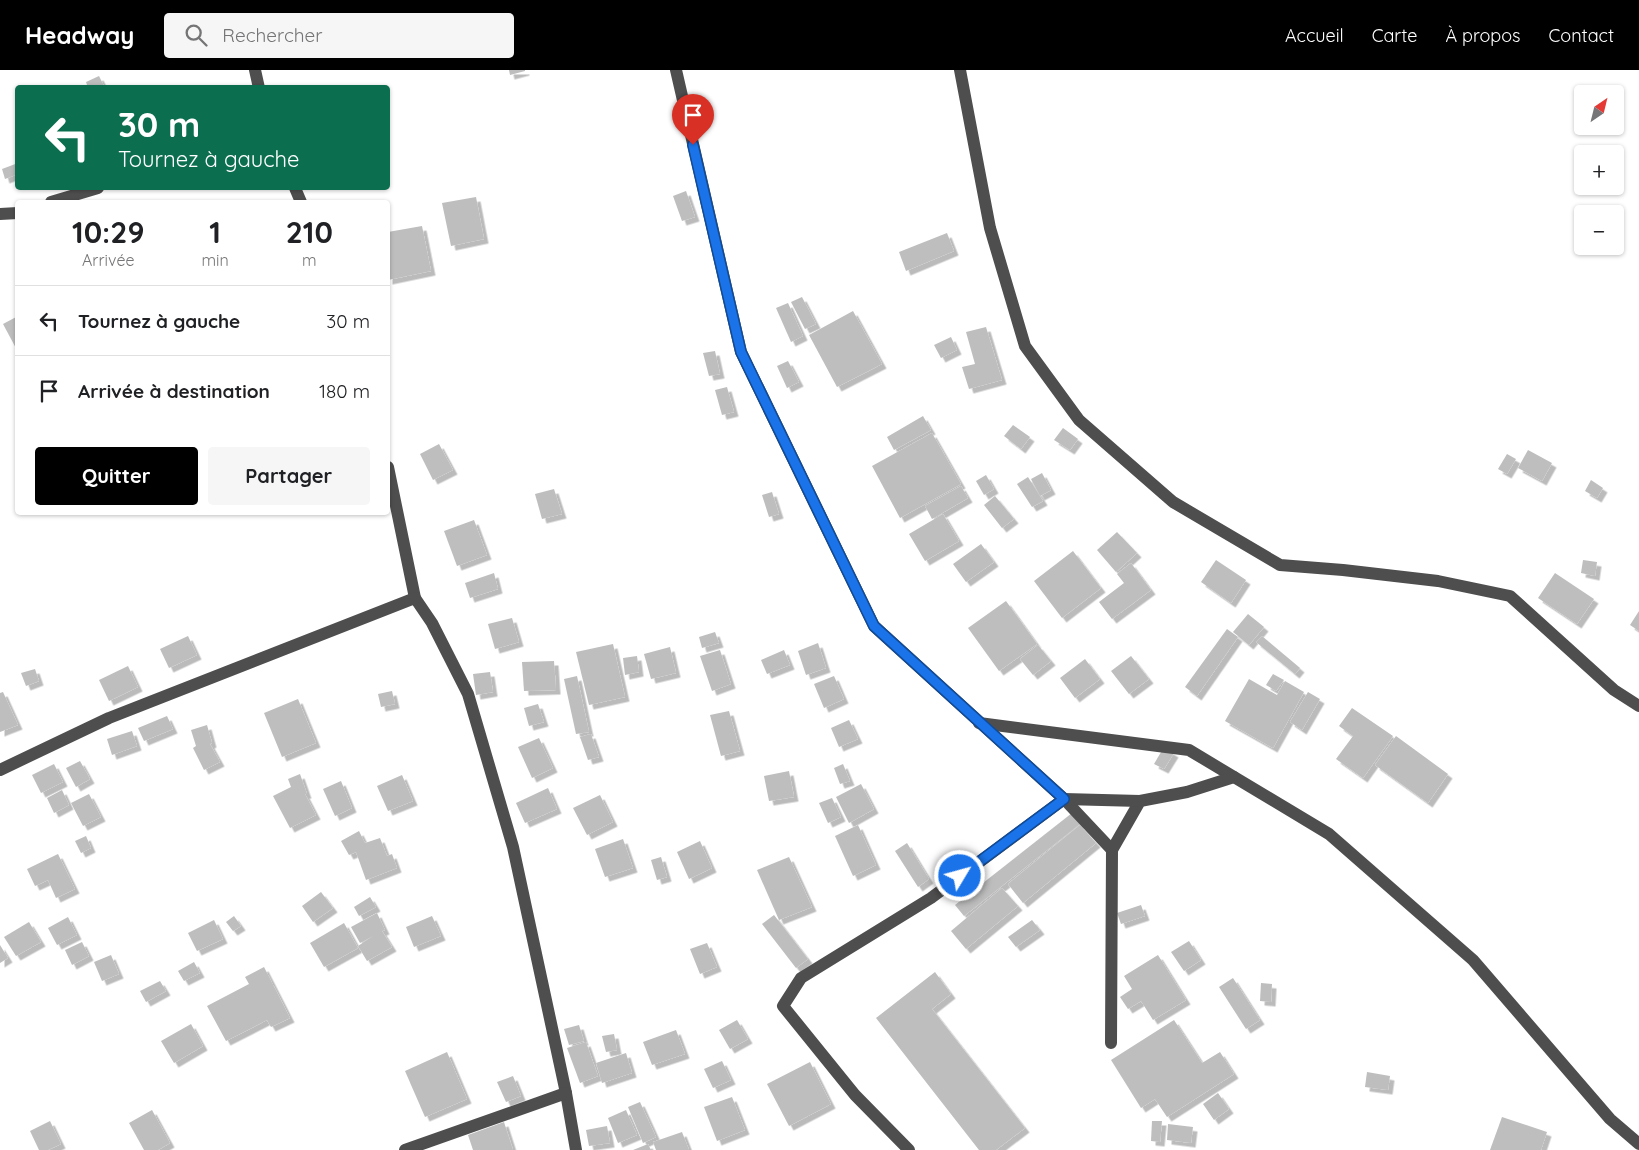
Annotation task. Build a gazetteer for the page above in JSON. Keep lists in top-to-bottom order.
{
  "north": "top right",
  "page": {
    "header": "Headway",
    "search": "Rechercher",
    "nav": [
      "Accueil",
      "Carte",
      "À propos",
      "Contact"
    ],
    "map_buttons": ["+", "−"],
    "turn": ["30 m", "Tournez à gauche"],
    "eta": [
      "10:29",
      "Arrivée",
      "1",
      "min",
      "210",
      "m"
    ],
    "list": [
      {
        "name": "Tournez à gauche",
        "value": "30 m"
      },
      {
        "name": "Arrivée à destination",
        "value": "180 m"
      }
    ],
    "buttons": ["Quitter", "Partager"]
  }
}
